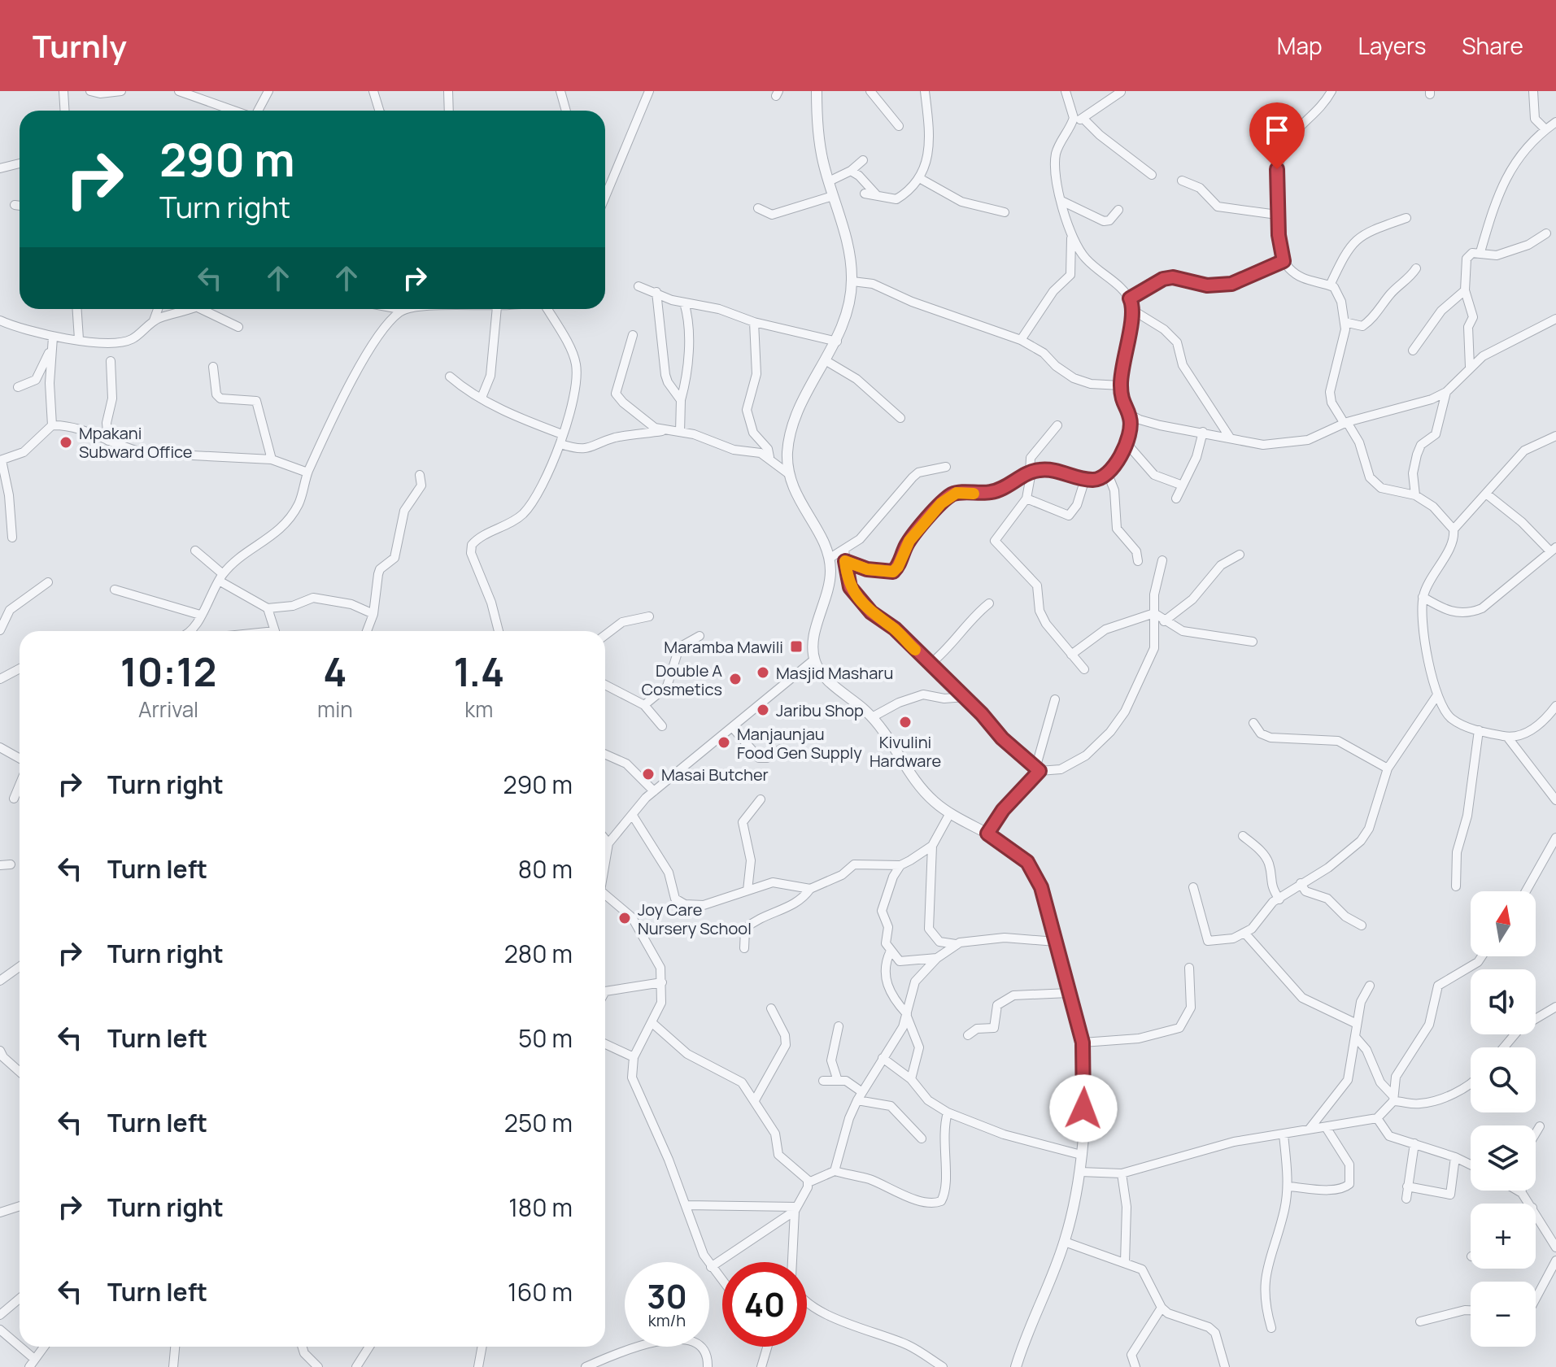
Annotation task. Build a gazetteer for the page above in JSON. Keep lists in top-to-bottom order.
{
  "places": {
    "other": [
      "Mpakani Subward Office",
      "Masjid Masharu",
      "Double A Cosmetics",
      "Jaribu Shop",
      "Kivulini Hardware",
      "Manjaunjau Food Gen Supply",
      "Masai Butcher",
      "Joy Care Nursery School"
    ],
    "transit": ["Maramba Mawili"]
  },
  "north": "top",
  "page": {
    "header": "Turnly",
    "nav": ["Map", "Layers", "Share"],
    "turn": ["290 m", "Turn right"],
    "eta": [
      "10:12",
      "Arrival",
      "4",
      "min",
      "1.4",
      "km"
    ],
    "list": [
      {
        "name": "Turn right",
        "value": "290 m"
      },
      {
        "name": "Turn left",
        "value": "80 m"
      },
      {
        "name": "Turn right",
        "value": "280 m"
      },
      {
        "name": "Turn left",
        "value": "50 m"
      },
      {
        "name": "Turn left",
        "value": "250 m"
      },
      {
        "name": "Turn right",
        "value": "180 m"
      },
      {
        "name": "Turn left",
        "value": "160 m"
      }
    ],
    "map_buttons": ["+", "−"],
    "speed": "30 km/h",
    "limit": "40"
  }
}
